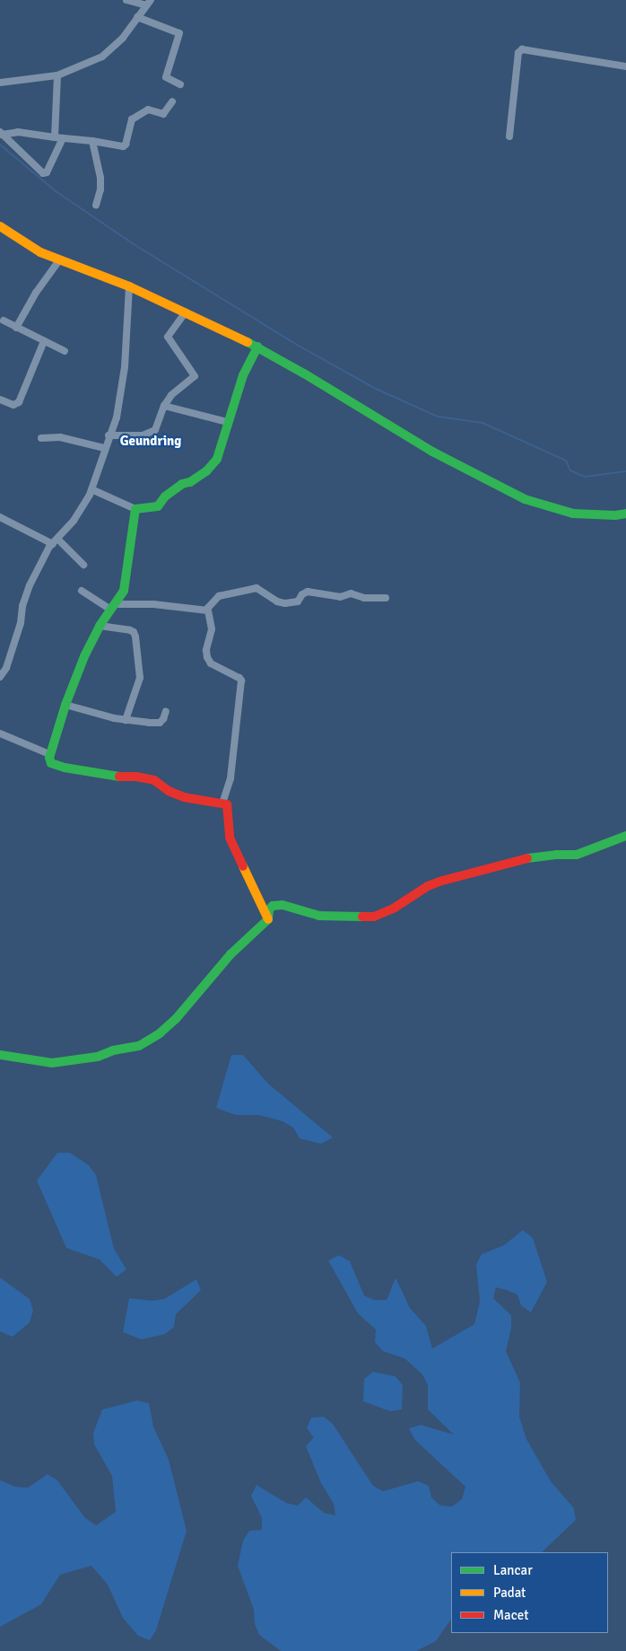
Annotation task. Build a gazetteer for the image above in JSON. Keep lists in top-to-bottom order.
{
  "districts": ["Geundring"],
  "legend": ["Lancar", "Padat", "Macet"]
}
